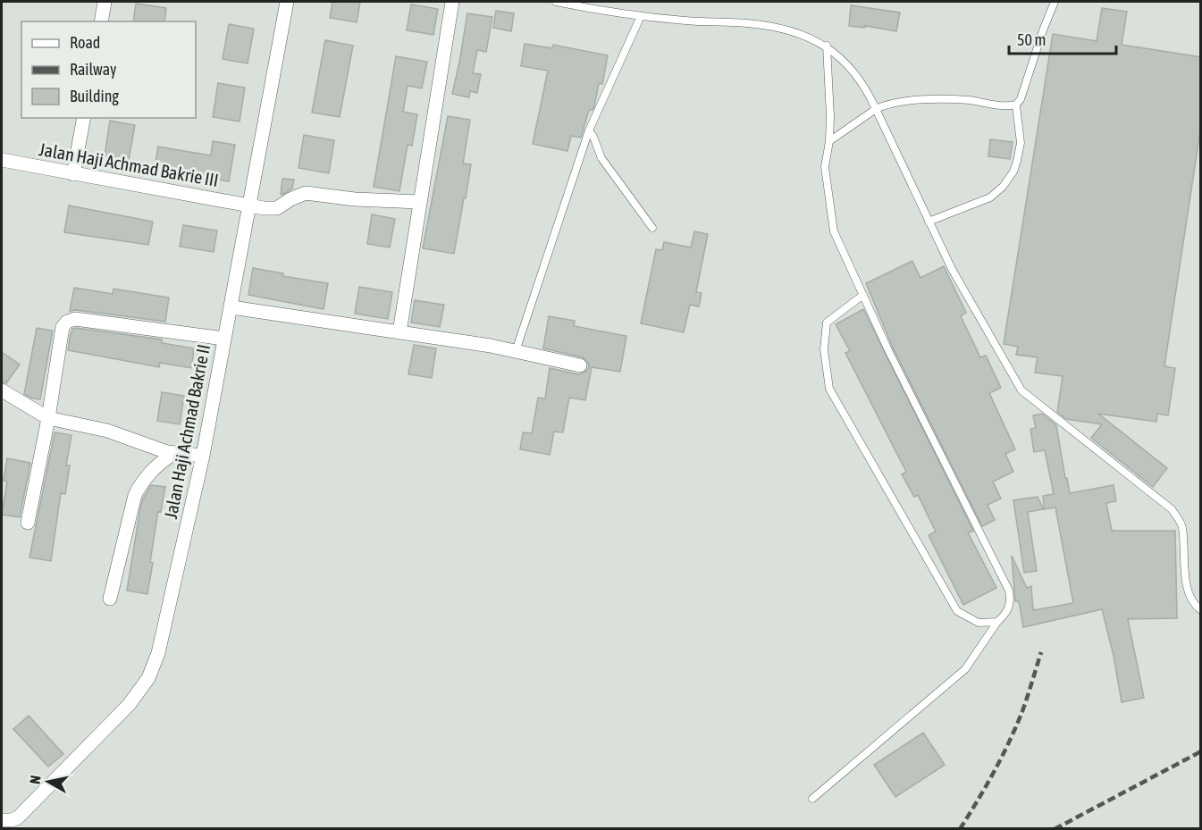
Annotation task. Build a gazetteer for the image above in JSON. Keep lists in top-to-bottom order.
{
  "streets": {
    "street": ["Jalan Haji Achmad Bakrie III", "Jalan Haji Achmad Bakrie II"]
  },
  "crossings": [
    ["Jalan Haji Achmad Bakrie III", "Jalan Haji Achmad Bakrie II"]
  ],
  "legend": ["Road", "Railway", "Building"],
  "scale_bar": "50 m",
  "north": "left"
}
